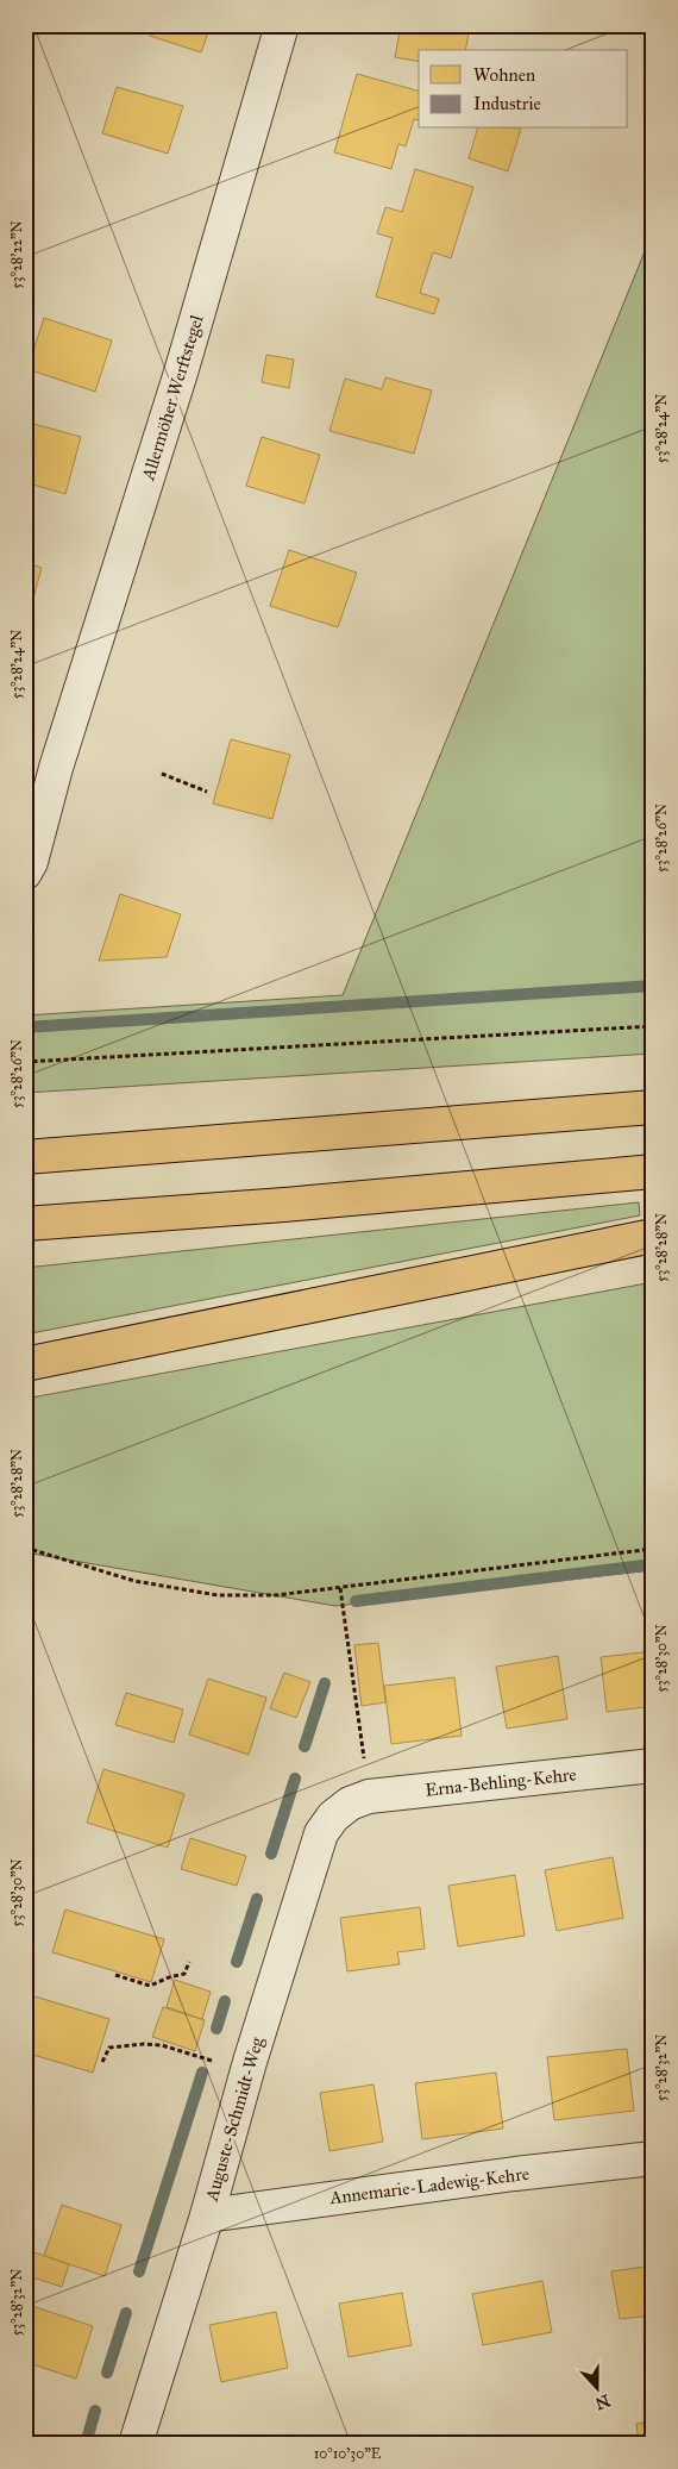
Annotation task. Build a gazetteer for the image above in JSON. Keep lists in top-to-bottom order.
{
  "streets": {
    "street": [
      "Allermöher Werftstegel",
      "Erna-Behling-Kehre",
      "Auguste-Schmidt-Weg",
      "Annemarie-Ladewig-Kehre"
    ]
  },
  "crossings": [
    ["Erna-Behling-Kehre", "Auguste-Schmidt-Weg"],
    ["Auguste-Schmidt-Weg", "Annemarie-Ladewig-Kehre"]
  ],
  "legend": ["Wohnen", "Industrie"],
  "north": "bottom",
  "coordinates": [
    "53°28'22\"N",
    "53°28'24\"N",
    "53°28'26\"N",
    "53°28'28\"N",
    "53°28'30\"N",
    "53°28'32\"N",
    "10°10'30\"E"
  ]
}
